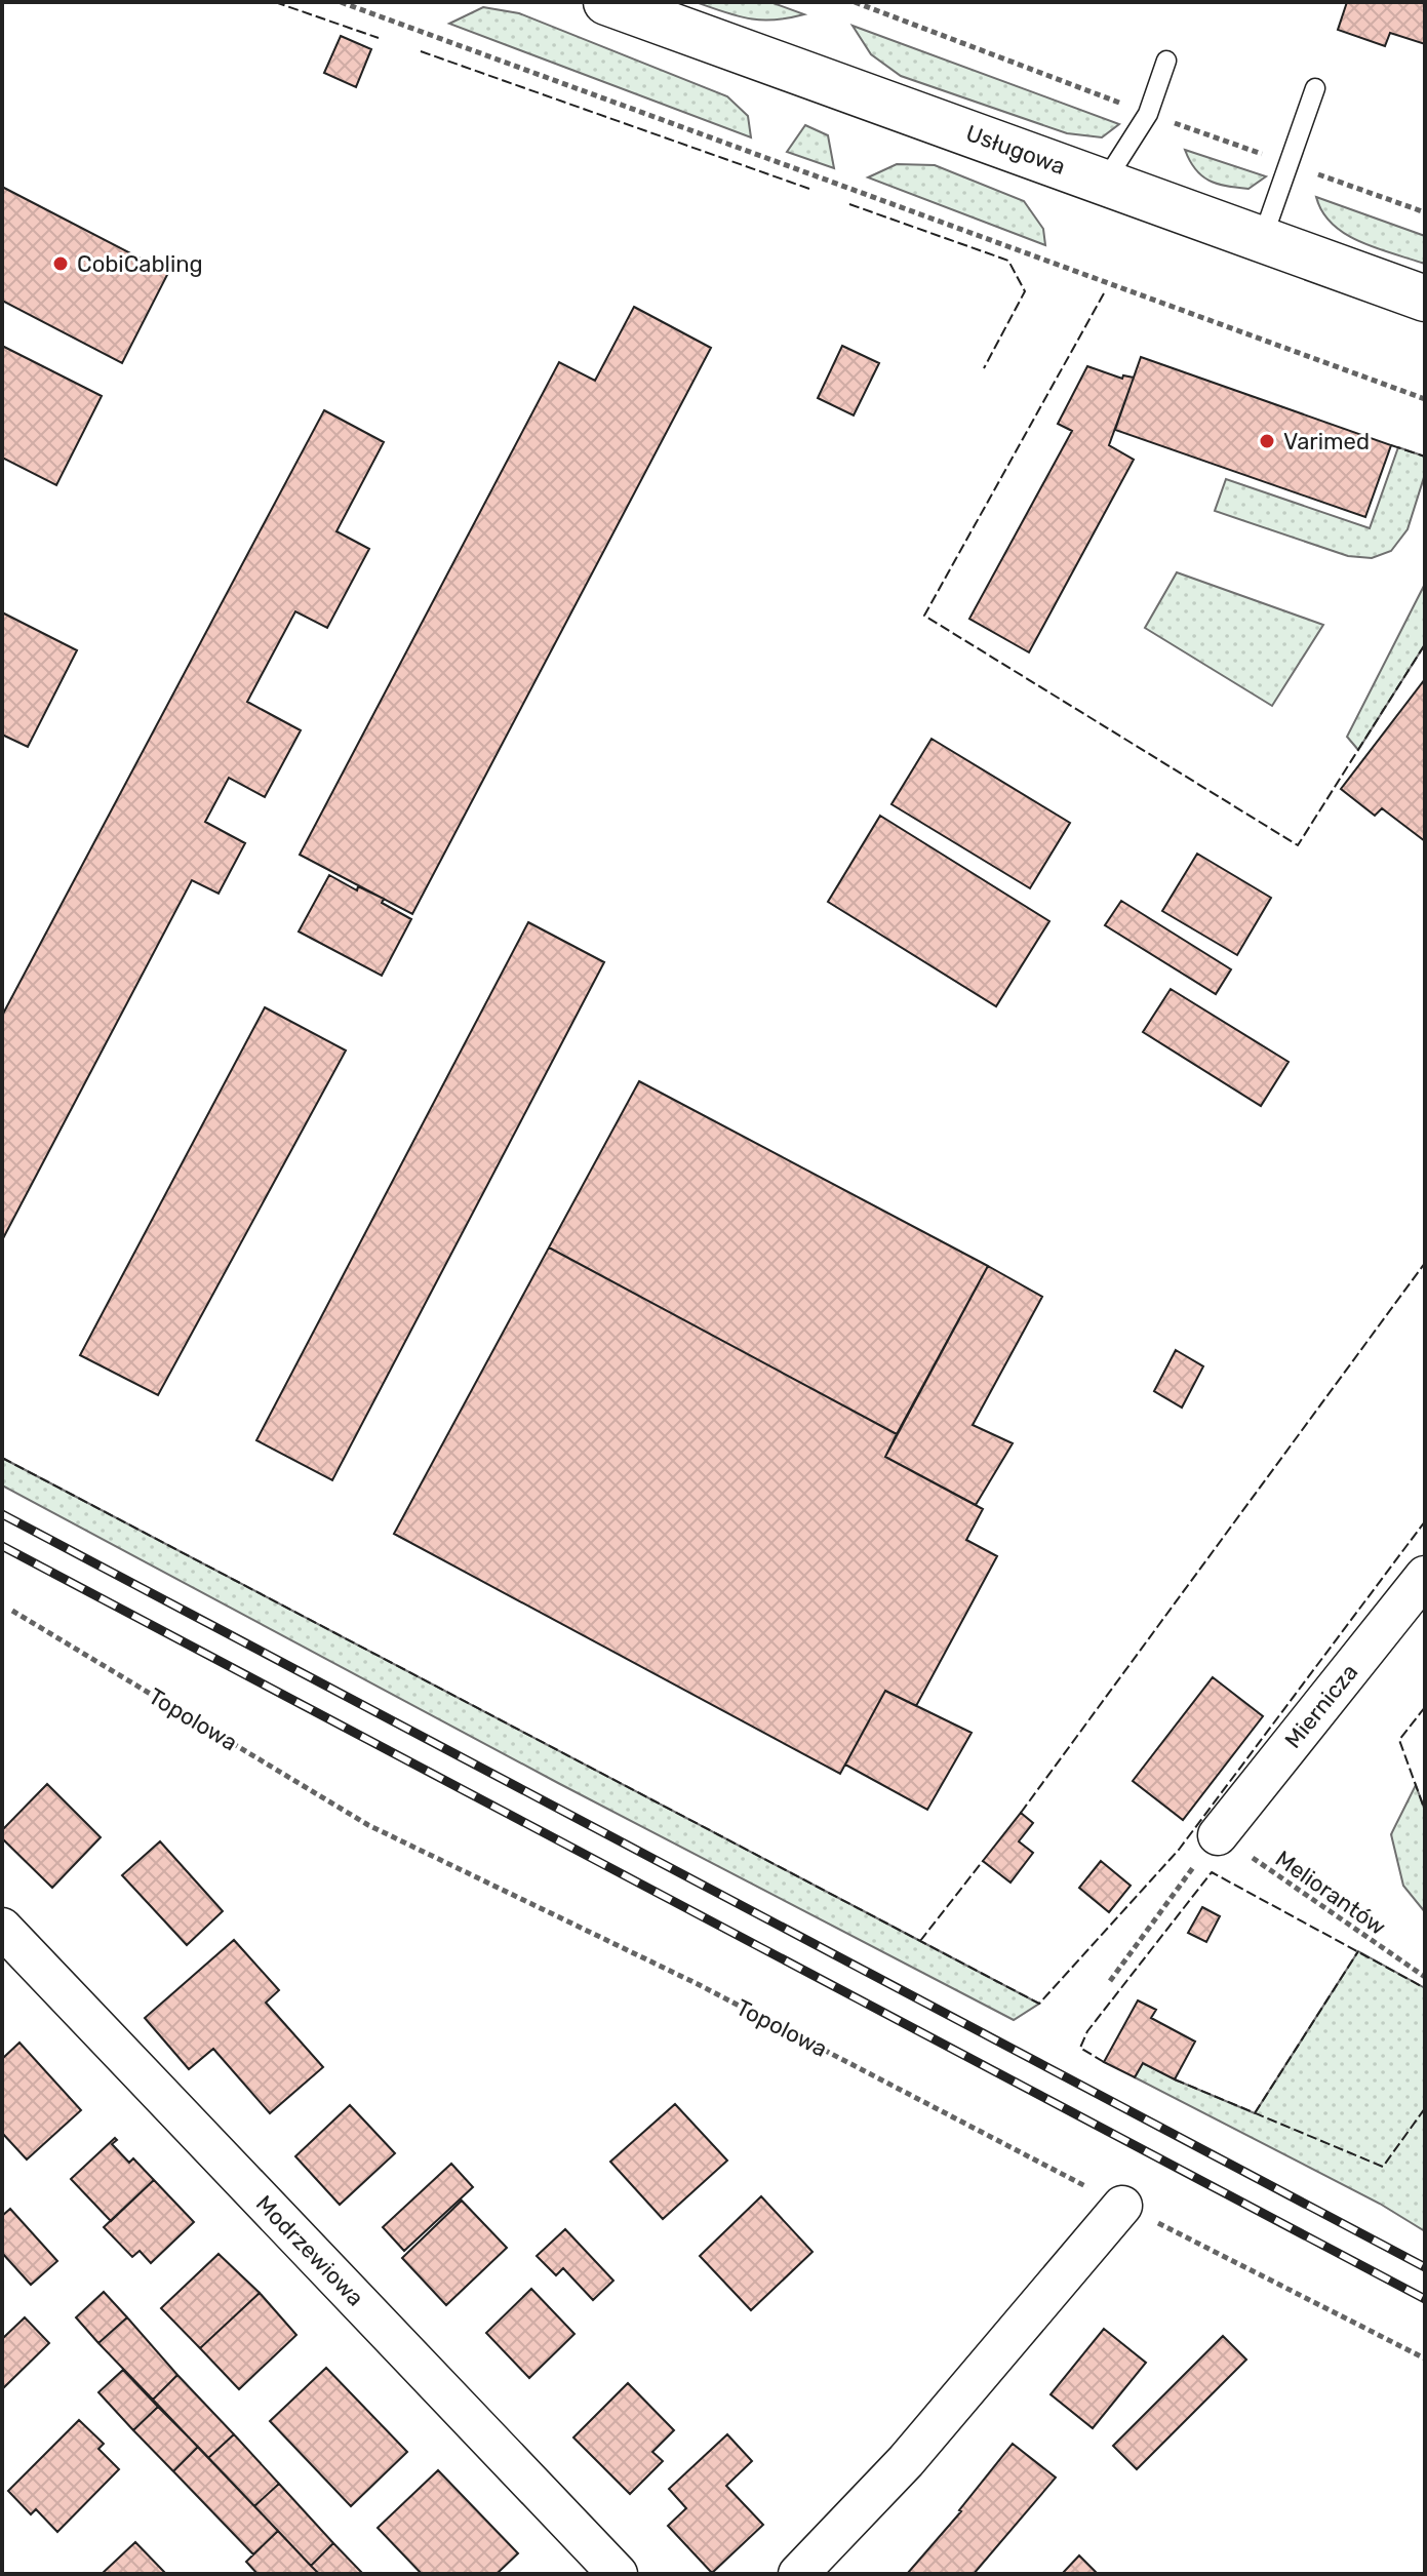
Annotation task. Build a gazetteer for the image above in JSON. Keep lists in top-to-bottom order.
{
  "streets": {
    "street": ["Usługowa", "Miernicza", "Modrzewiowa"],
    "path": ["Topolowa", "Meliorantów"]
  },
  "crossings": [
    ["Miernicza", "Meliorantów"]
  ],
  "places": ["CobiCabling", "Varimed"]
}
